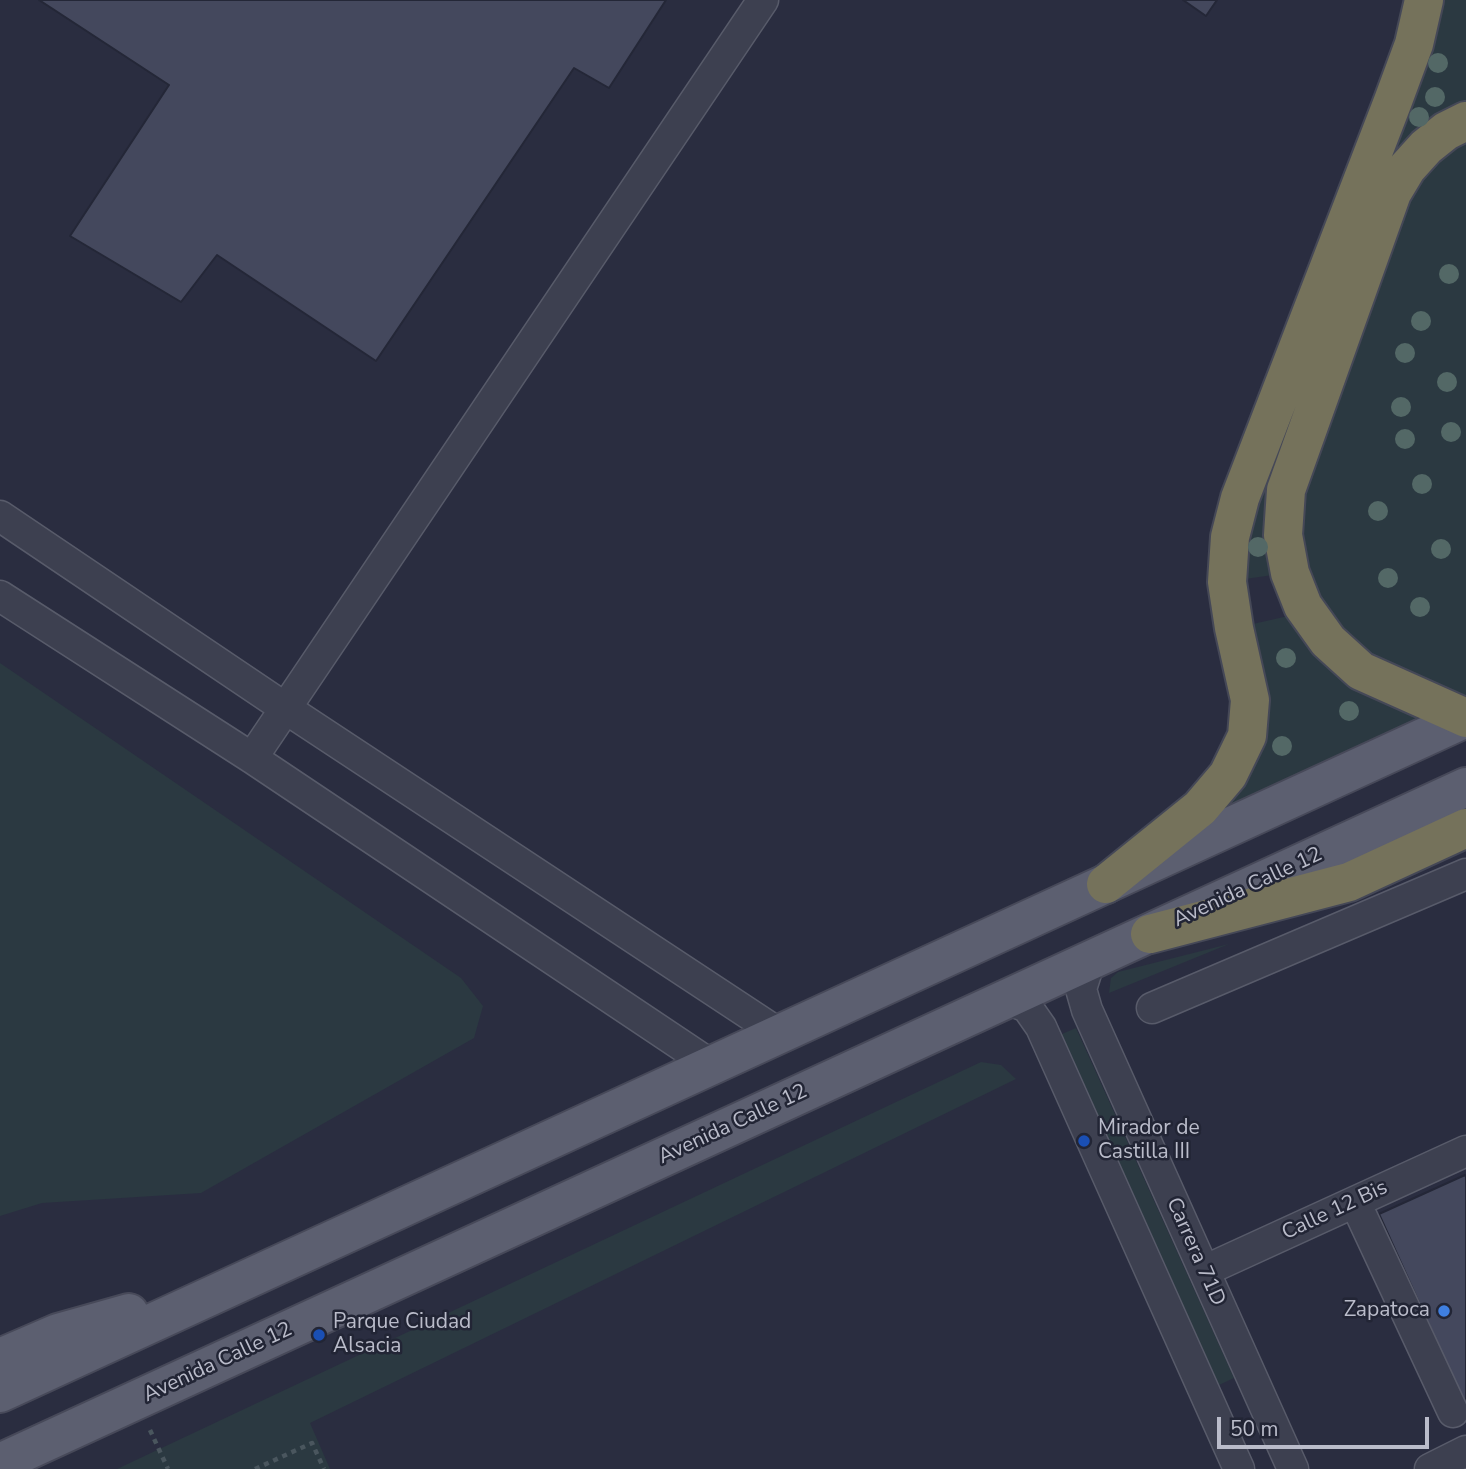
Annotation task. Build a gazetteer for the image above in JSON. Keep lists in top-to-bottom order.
{
  "streets": {
    "main road": ["Avenida Calle 12"],
    "street": ["Calle 12 Bis", "Carrera 71D"]
  },
  "crossings": [
    ["Avenida Calle 12", "Carrera 71D"],
    ["Calle 12 Bis", "Carrera 71D"]
  ],
  "places": ["Mirador de Castilla III", "Zapatoca", "Parque Ciudad Alsacia"],
  "scale_bar": "50 m"
}
